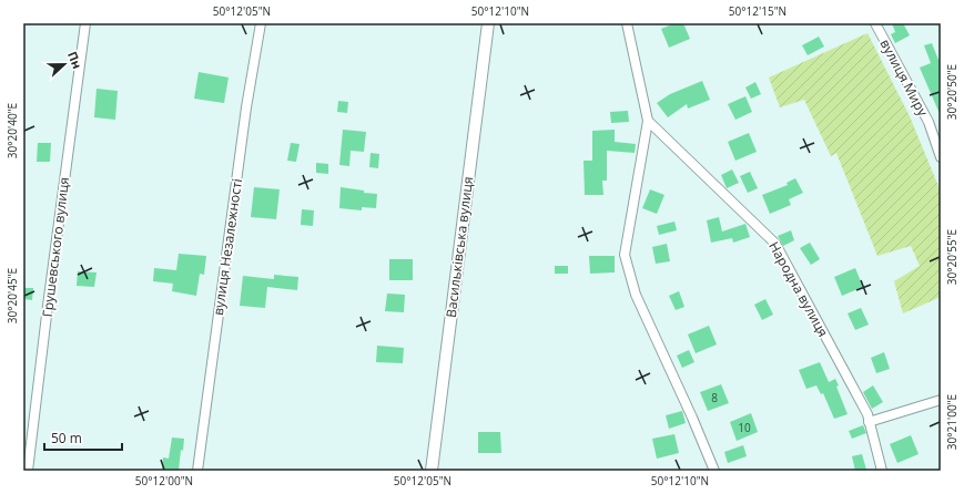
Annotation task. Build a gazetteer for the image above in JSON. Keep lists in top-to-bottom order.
{
  "streets": {
    "street": [
      "вулиця Миру",
      "Грушевського вулиця",
      "вулиця Незалежності",
      "Васильківська вулиця",
      "Народна вулиця"
    ]
  },
  "house_numbers": ["8", "10"],
  "scale_bar": "50 m",
  "north": "right",
  "coordinates": [
    "50°12'05\"N",
    "50°12'10\"N",
    "50°12'15\"N",
    "30°20'50\"E",
    "30°20'40\"E",
    "30°20'55\"E",
    "30°20'45\"E",
    "30°21'00\"E",
    "50°12'00\"N"
  ]
}
